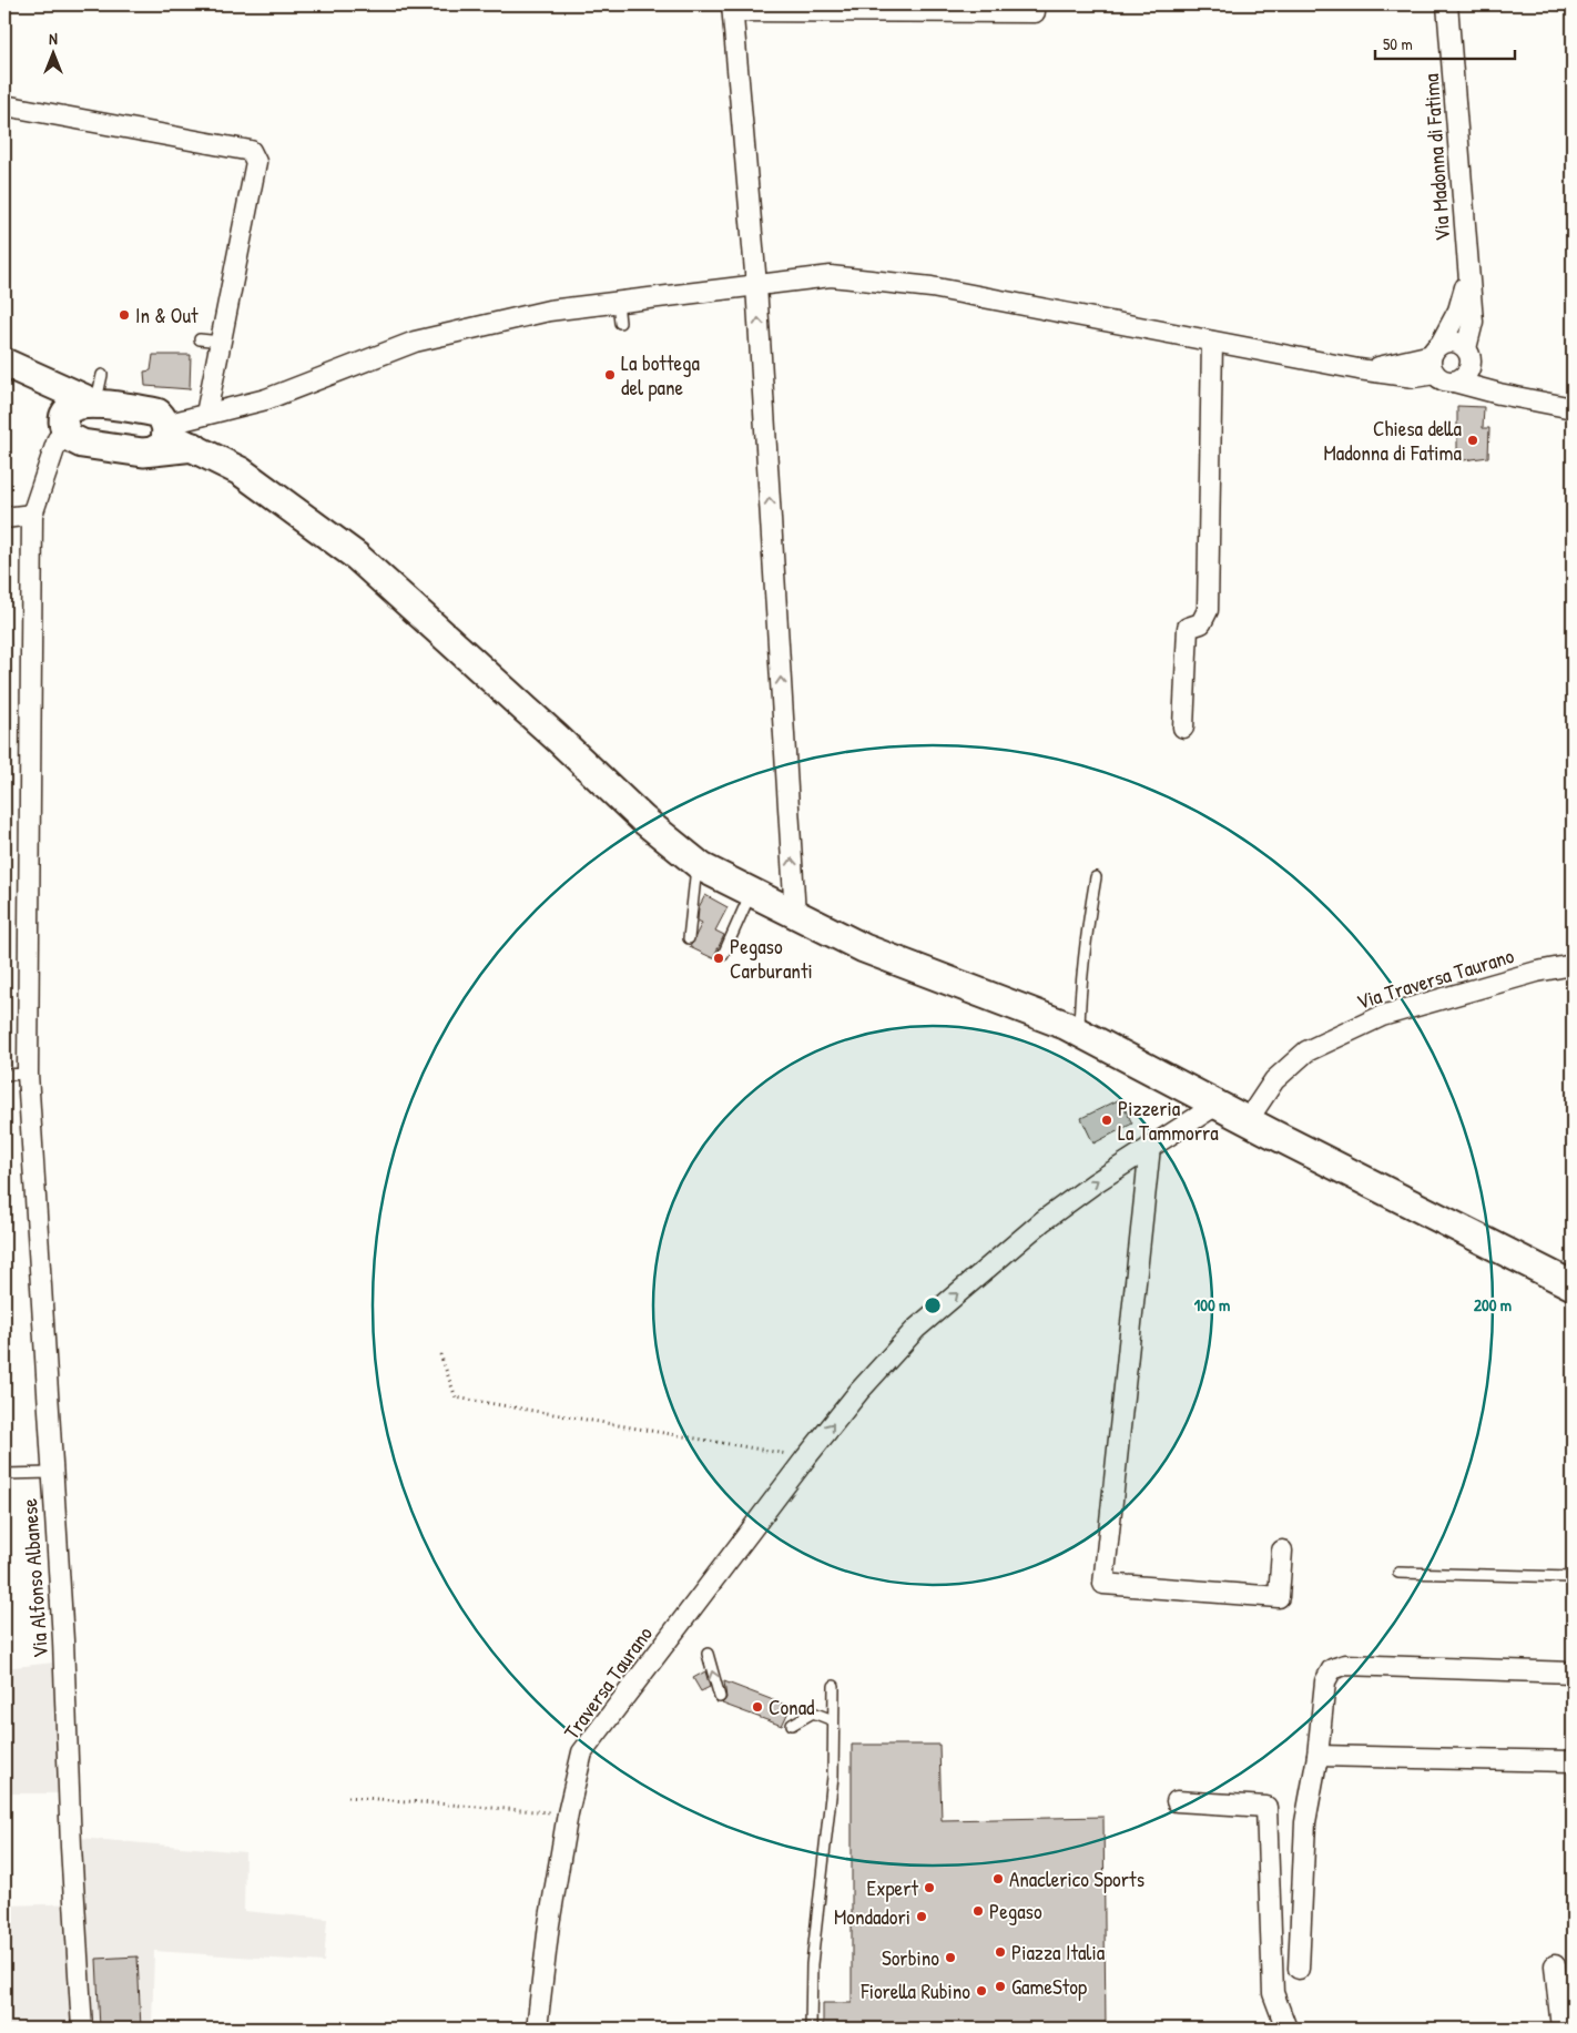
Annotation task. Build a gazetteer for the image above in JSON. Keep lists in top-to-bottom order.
{
  "streets": {
    "street": [
      "Via Madonna di Fatima",
      "Via Traversa Taurano",
      "Via Alfonso Albanese",
      "Traversa Taurano"
    ]
  },
  "one_way": ["Traversa Taurano"],
  "places": [
    "In & Out",
    "La bottega del pane",
    "Chiesa della Madonna di Fatima",
    "Pegaso Carburanti",
    "Pizzeria La Tammorra",
    "Conad",
    "Anaclerico Sports",
    "Expert",
    "Pegaso",
    "Mondadori",
    "Piazza Italia",
    "Sorbino",
    "GameStop",
    "Fiorella Rubino"
  ],
  "scale_bar": "50 m",
  "north": "top",
  "rings": ["100 m", "200 m"]
}
